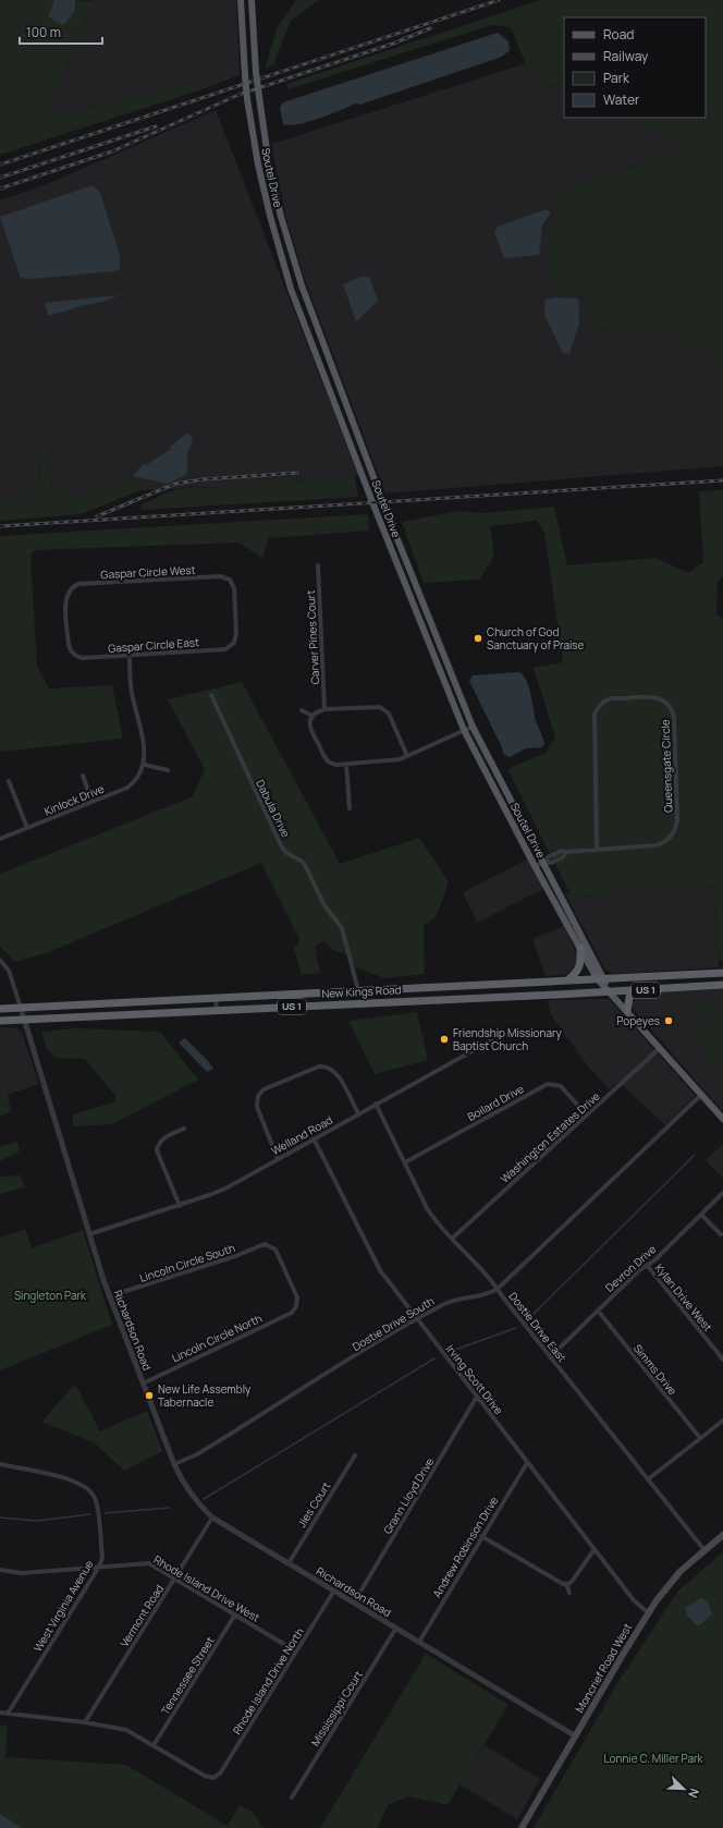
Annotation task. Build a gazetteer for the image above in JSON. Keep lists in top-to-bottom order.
{
  "streets": {
    "highway": ["US 1", "New Kings Road"],
    "main road": ["Soutel Drive", "Moncrief Road West"],
    "street": [
      "Gaspar Circle West",
      "Carver Pines Court",
      "Gaspar Circle East",
      "Queensgate Circle",
      "Kinlock Drive",
      "Dabula Drive",
      "Boilard Drive",
      "Welland Road",
      "Washington Estates Drive",
      "Lincoln Circle South",
      "Devron Drive",
      "Kylan Drive West",
      "Dostie Drive South",
      "Dostie Drive East",
      "Richardson Road",
      "Lincoln Circle North",
      "Simms Drive",
      "Irving Scott Drive",
      "Grann Lloyd Drive",
      "Jies Court",
      "Andrew Robinson Drive",
      "Rhode Island Drive West",
      "West Virginia Avenue",
      "Vermont Road",
      "Tennessee Street",
      "Rhode Island Drive North",
      "Mississippi Court"
    ]
  },
  "crossings": [
    ["Soutel Drive", "Queensgate Circle"],
    ["Soutel Drive", "New Kings Road"],
    ["Soutel Drive", "Washington Estates Drive"],
    ["Soutel Drive", "Dostie Drive South"],
    ["Gaspar Circle West", "Gaspar Circle East"],
    ["Dabula Drive", "New Kings Road"],
    ["New Kings Road", "Richardson Road"],
    ["Boilard Drive", "Washington Estates Drive"],
    ["Boilard Drive", "Dostie Drive East"],
    ["Welland Road", "Dostie Drive East"],
    ["Welland Road", "Richardson Road"],
    ["Welland Road", "Irving Scott Drive"],
    ["Washington Estates Drive", "Dostie Drive East"],
    ["Lincoln Circle South", "Richardson Road"],
    ["Lincoln Circle South", "Lincoln Circle North"],
    ["Devron Drive", "Kylan Drive West"],
    ["Devron Drive", "Dostie Drive East"],
    ["Devron Drive", "Simms Drive"],
    ["Dostie Drive South", "Dostie Drive East"],
    ["Dostie Drive South", "Richardson Road"],
    ["Dostie Drive South", "Irving Scott Drive"],
    ["Dostie Drive East", "Moncrief Road West"],
    ["Richardson Road", "Lincoln Circle North"],
    ["Richardson Road", "Grann Lloyd Drive"],
    ["Richardson Road", "Jies Court"],
    ["Richardson Road", "Andrew Robinson Drive"],
    ["Richardson Road", "Vermont Road"],
    ["Richardson Road", "Moncrief Road West"],
    ["Richardson Road", "Rhode Island Drive North"],
    ["Richardson Road", "Mississippi Court"],
    ["Irving Scott Drive", "Grann Lloyd Drive"],
    ["Irving Scott Drive", "Andrew Robinson Drive"],
    ["Irving Scott Drive", "Moncrief Road West"],
    ["Rhode Island Drive West", "West Virginia Avenue"],
    ["Rhode Island Drive West", "Vermont Road"],
    ["Rhode Island Drive West", "Tennessee Street"],
    ["Rhode Island Drive West", "Rhode Island Drive North"],
    ["Tennessee Street", "Rhode Island Drive North"]
  ],
  "parks": ["Singleton Park", "Lonnie C. Miller Park"],
  "places": [
    "Church of God Sanctuary of Praise",
    "Popeyes",
    "Friendship Missionary Baptist Church",
    "New Life Assembly Tabernacle"
  ],
  "legend": [
    "Road",
    "Railway",
    "Park",
    "Water"
  ],
  "scale_bar": "100 m",
  "north": "bottom right"
}
